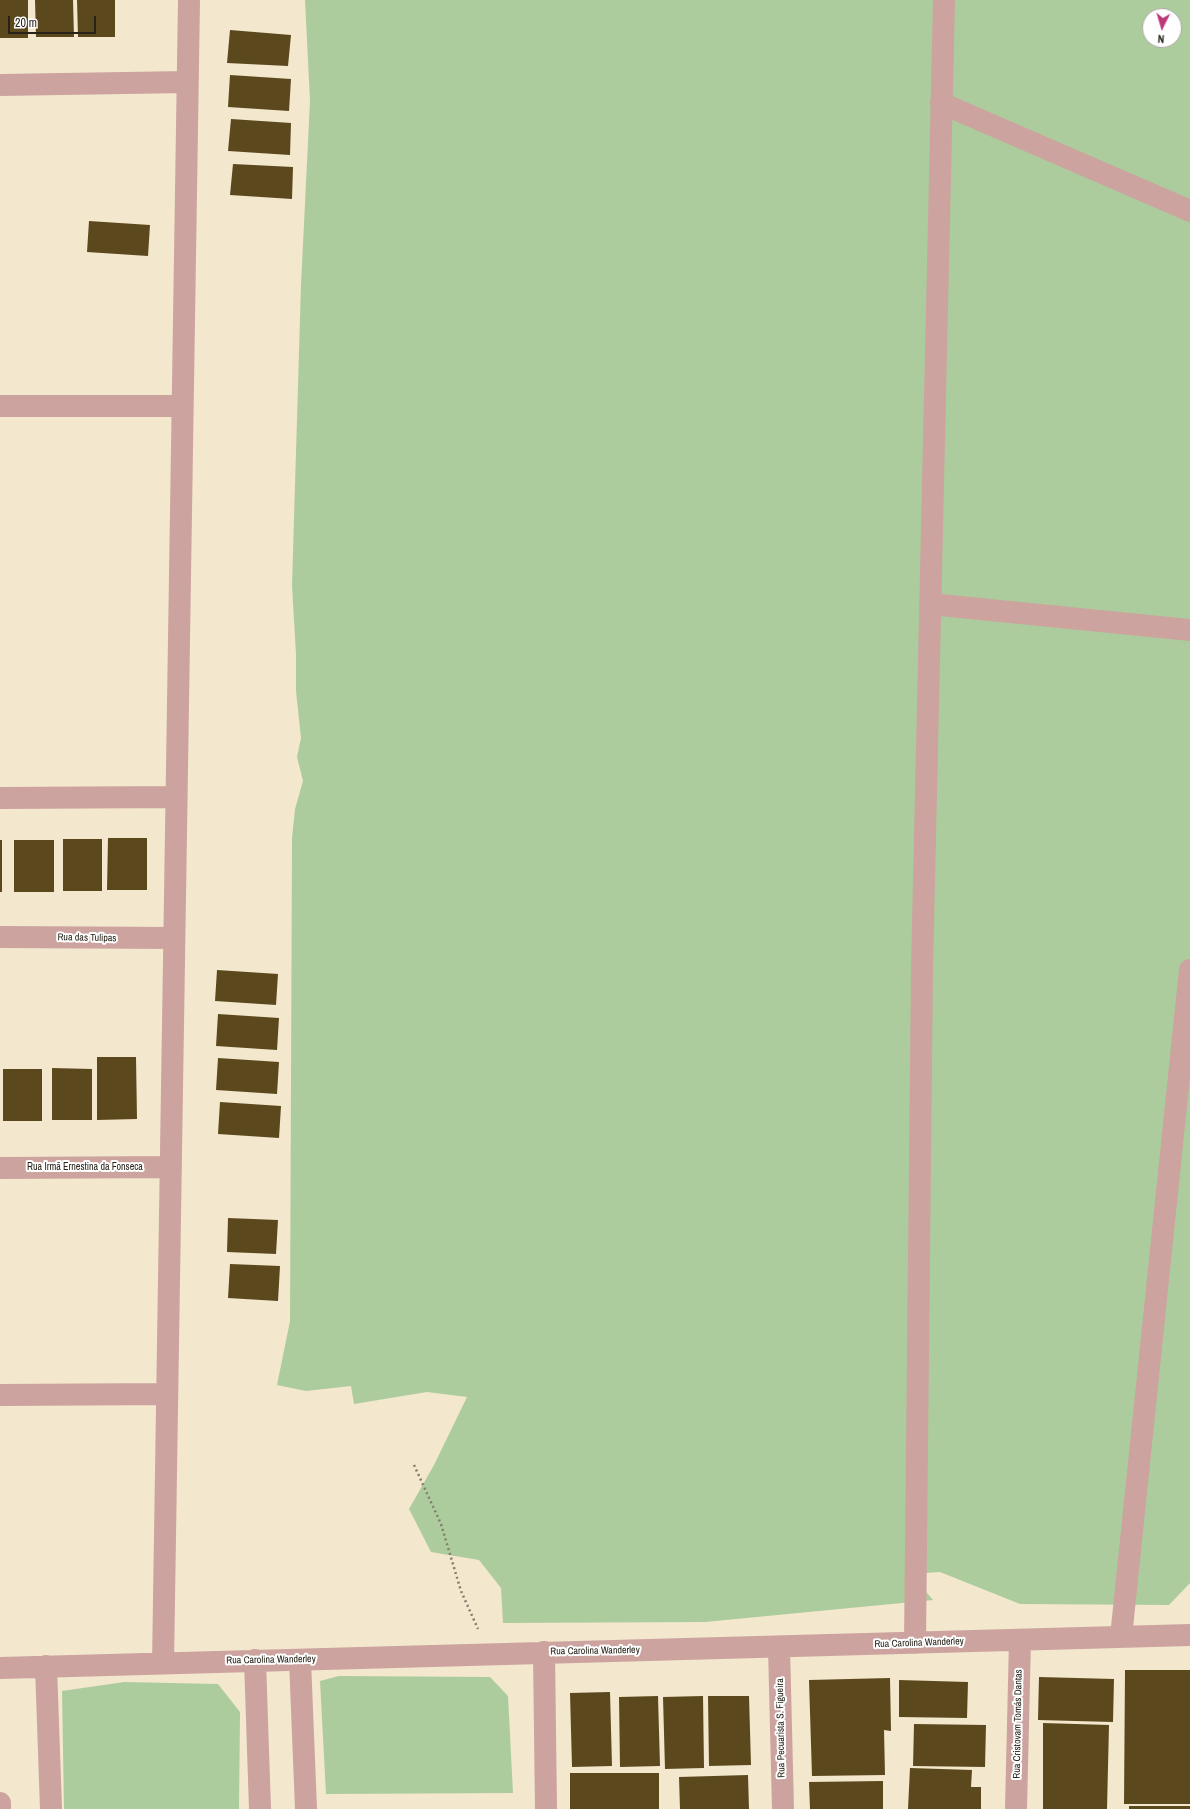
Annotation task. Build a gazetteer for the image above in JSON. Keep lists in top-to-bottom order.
{
  "streets": {
    "street": [
      "Rua das Tulipas",
      "Rua Irmã Ernestina da Fonseca",
      "Rua Carolina Wanderley",
      "Rua Cristovam Tomás Dantas",
      "Rua Pecuarista S. Figueira"
    ]
  },
  "crossings": [
    ["Rua Carolina Wanderley", "Rua Cristovam Tomás Dantas"],
    ["Rua Carolina Wanderley", "Rua Pecuarista S. Figueira"]
  ],
  "scale_bar": "20 m",
  "north": "bottom"
}
